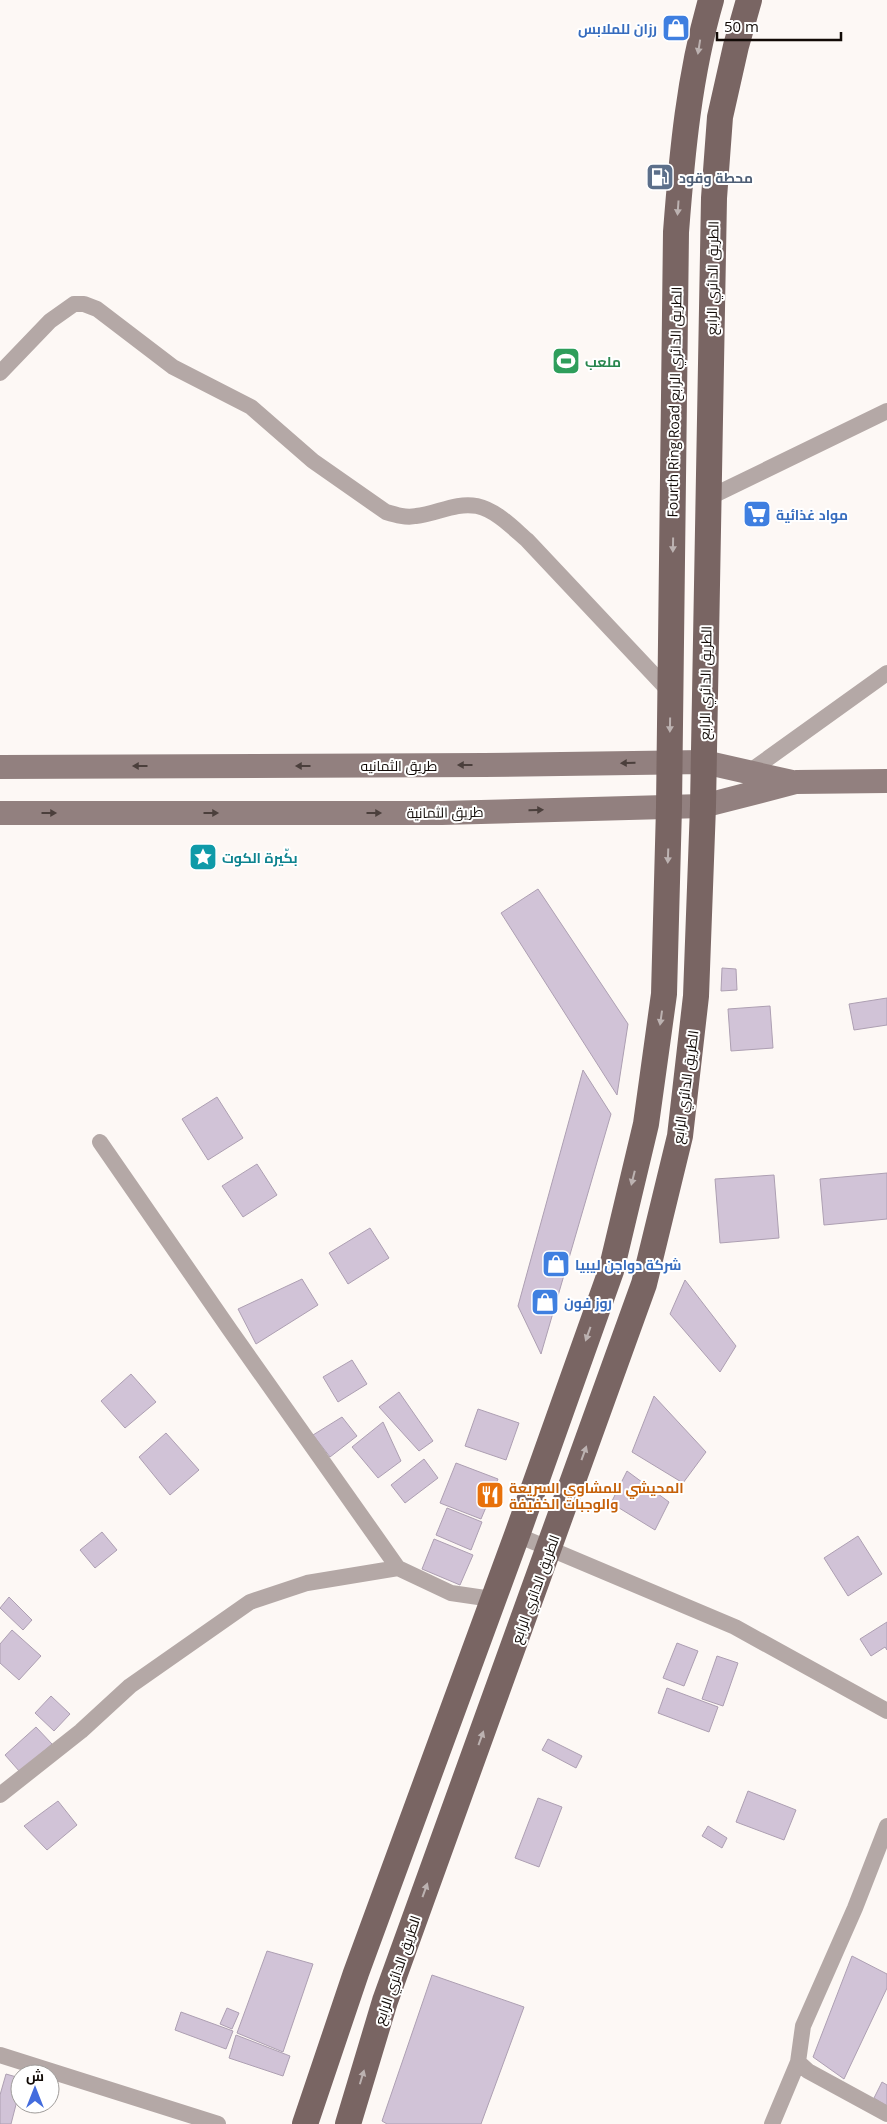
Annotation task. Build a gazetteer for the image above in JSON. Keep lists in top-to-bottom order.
{
  "streets": {
    "main road": ["الطريق الدائري الرابع", "Fourth Ring Road الطريق الدائري الرابع"],
    "street": ["طريق الثمانيه", "طريق الثمانية"]
  },
  "crossings": [
    ["الطريق الدائري الرابع", "طريق الثمانيه"],
    ["الطريق الدائري الرابع", "طريق الثمانية"],
    ["Fourth Ring Road الطريق الدائري الرابع", "طريق الثمانيه"],
    ["Fourth Ring Road الطريق الدائري الرابع", "طريق الثمانية"],
    ["طريق الثمانيه", "طريق الثمانية"]
  ],
  "one_way": ["Fourth Ring Road الطريق الدائري الرابع", "طريق الثمانيه", "طريق الثمانية"],
  "places": {
    "shop": ["رزان للملابس", "شركة دواجن ليبيا", "روز فون"],
    "fuel station": ["محطة وقود"],
    "sports": ["ملعب"],
    "supermarket": ["مواد غذائية"],
    "place": ["بكّيرة الكوت"],
    "restaurant": ["المحيشي للمشاوي السريعة والوجبات الخفيفة"]
  },
  "scale_bar": "50 m",
  "north": "top"
}
